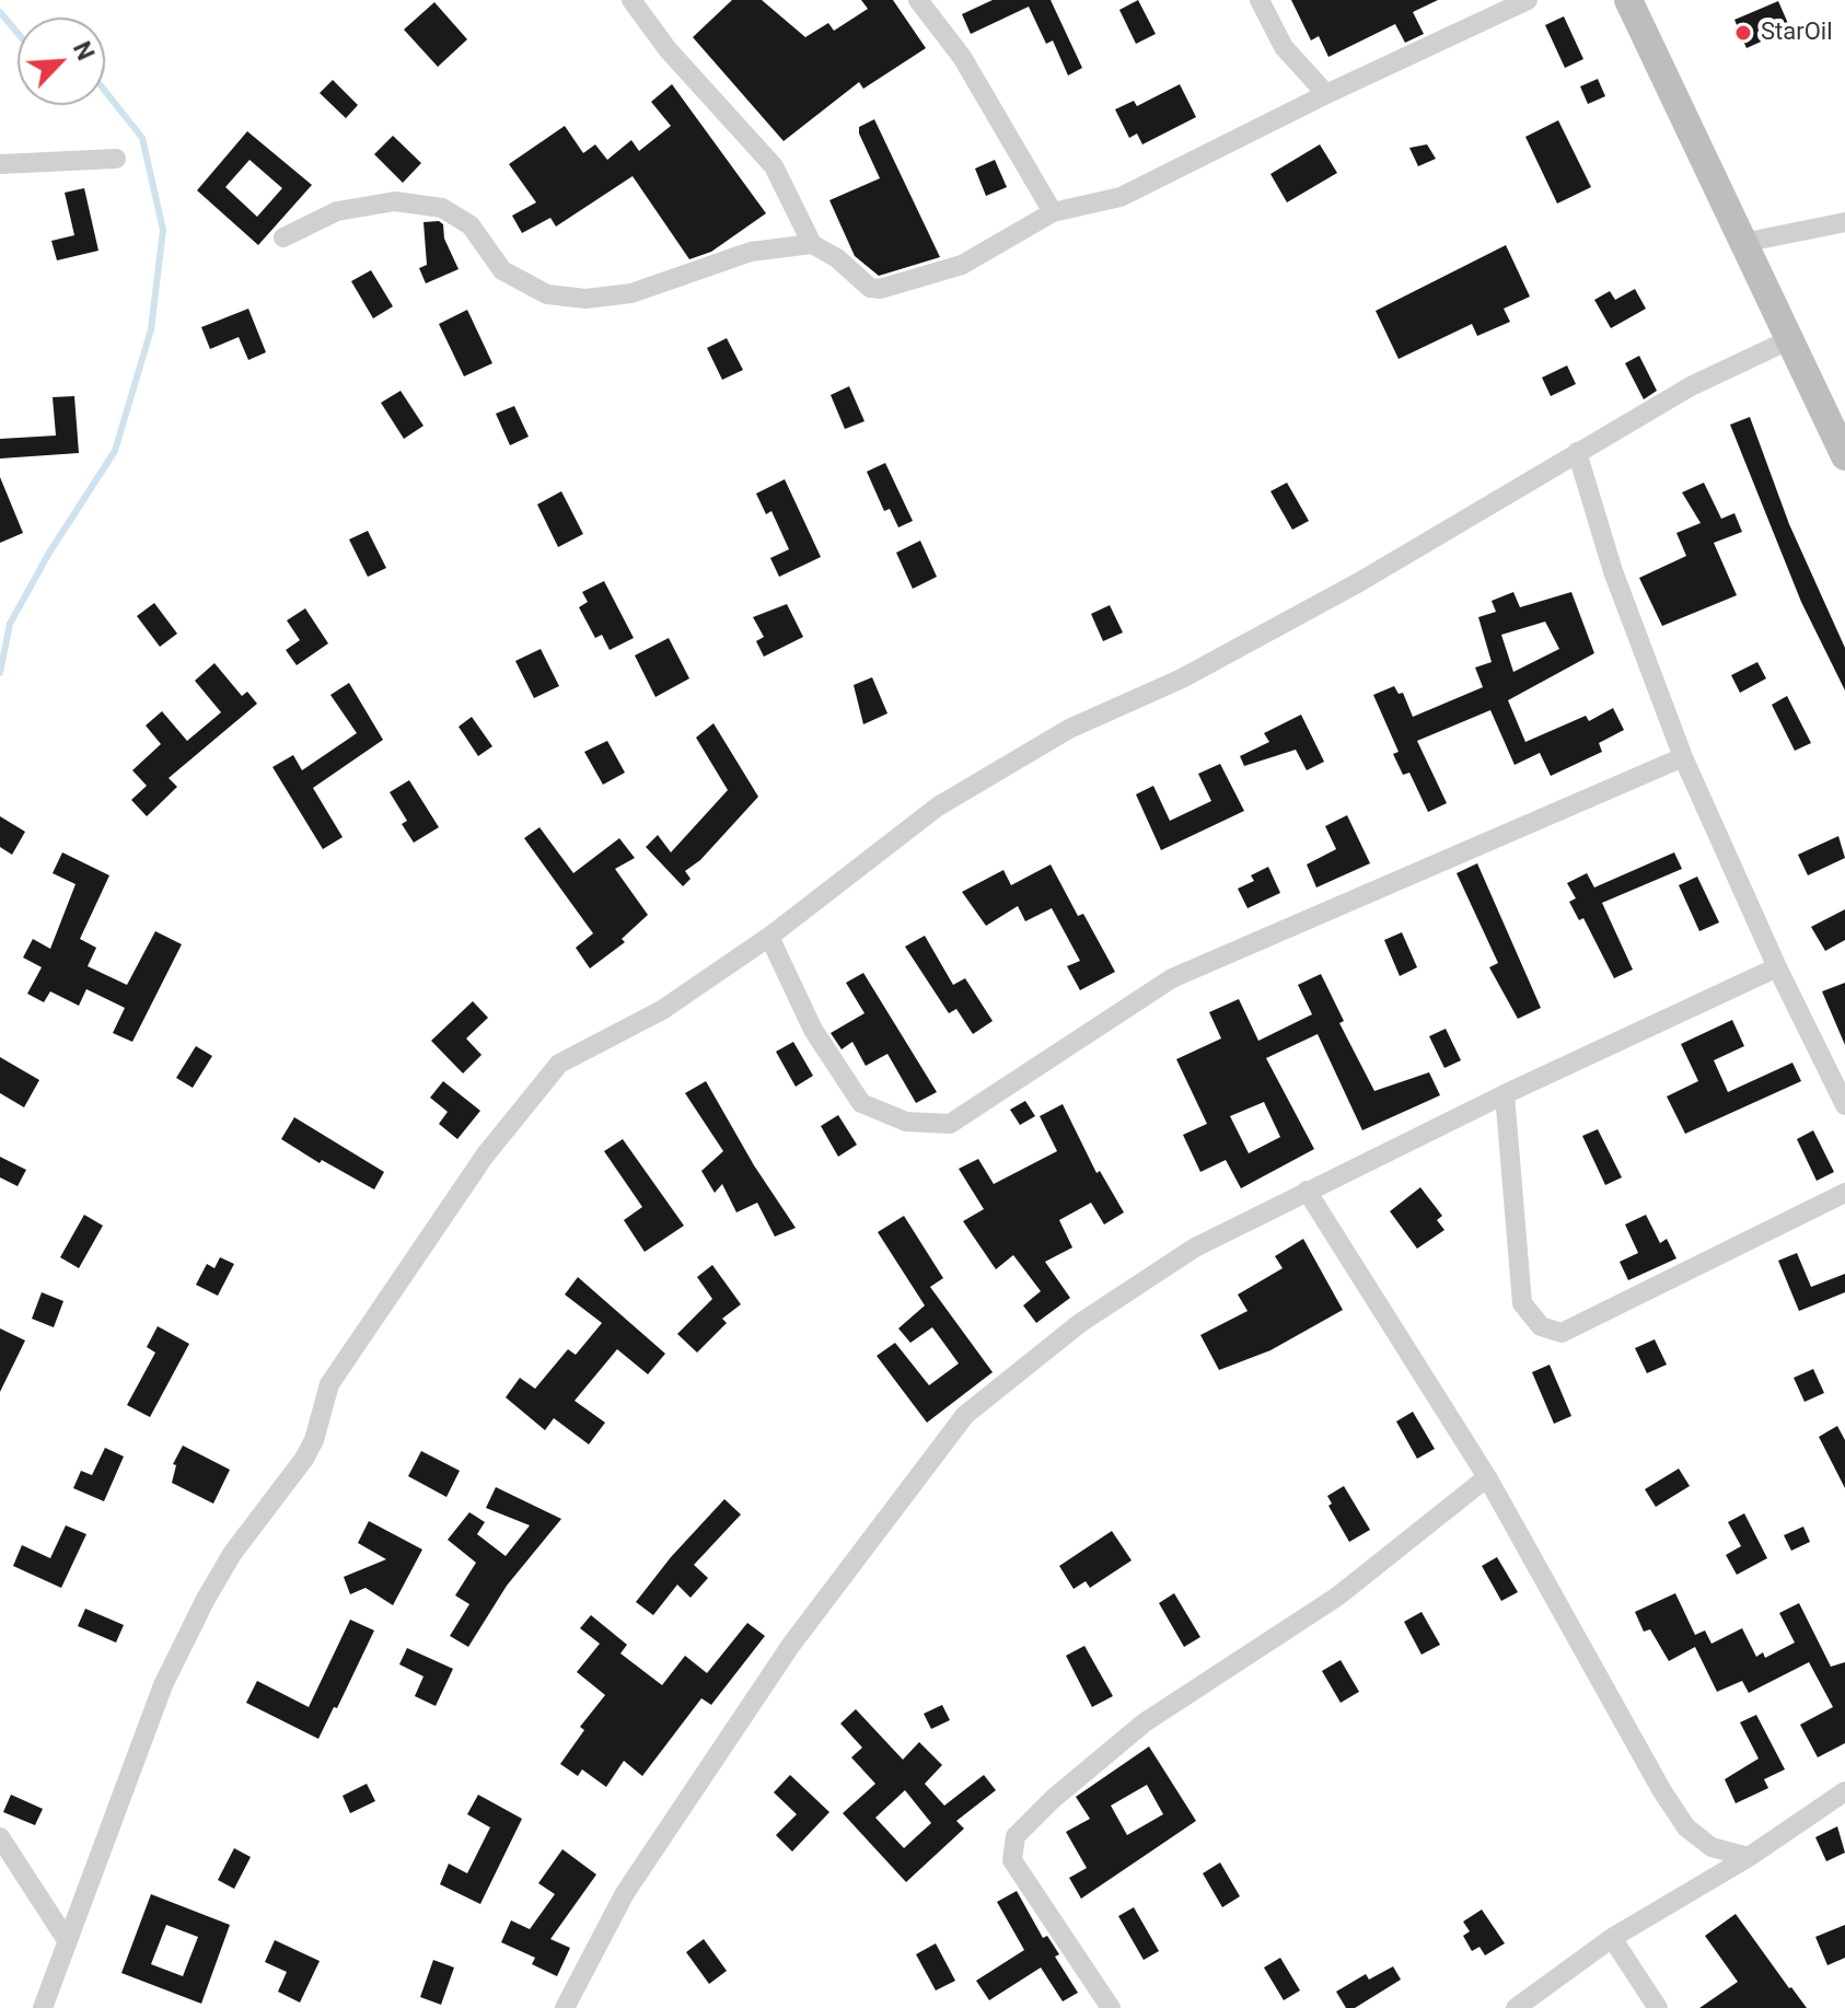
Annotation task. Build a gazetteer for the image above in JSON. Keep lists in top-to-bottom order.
{
  "places": ["StarOil"],
  "north": "top right"
}
